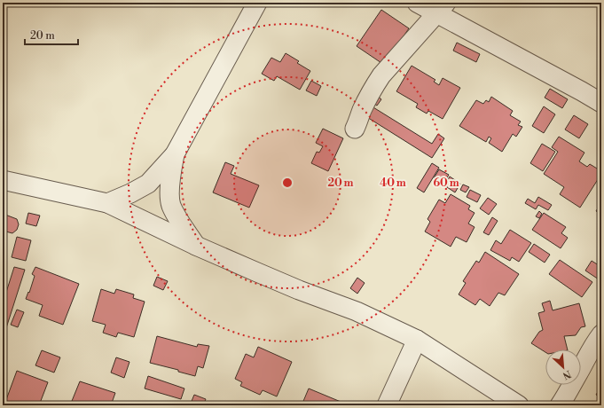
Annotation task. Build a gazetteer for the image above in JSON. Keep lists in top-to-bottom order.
{
  "scale_bar": "20 m",
  "north": "bottom right",
  "rings": ["20 m", "40 m", "60 m"]
}
